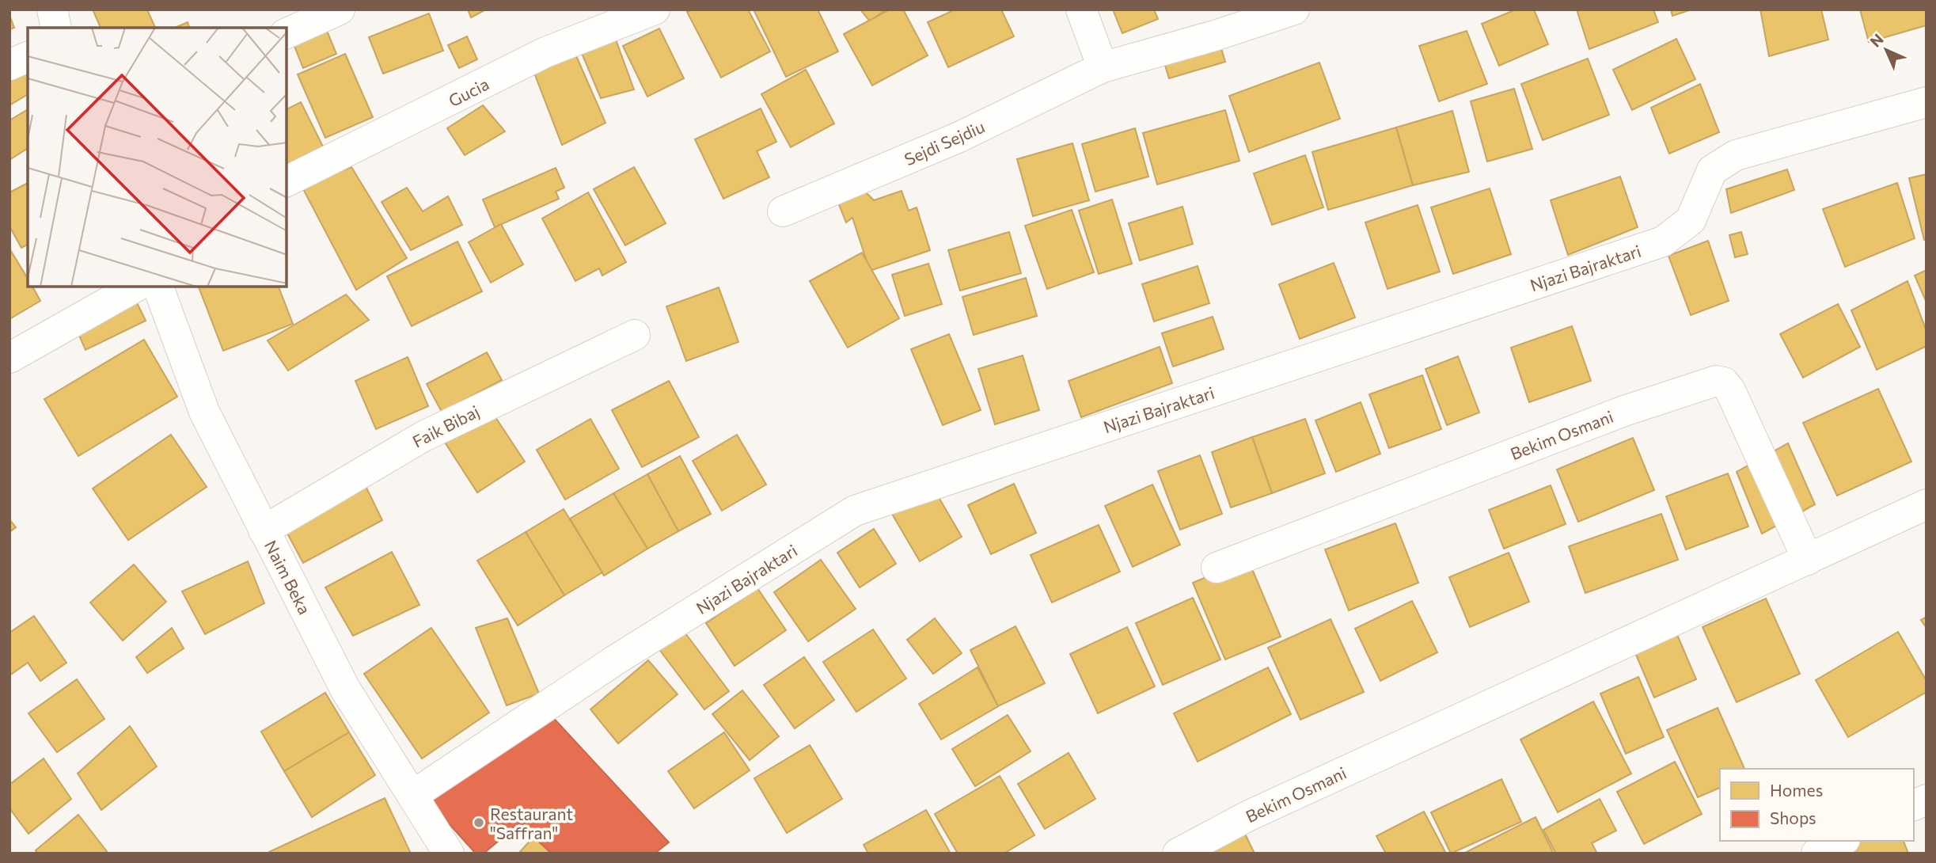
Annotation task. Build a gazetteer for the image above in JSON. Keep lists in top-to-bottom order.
{
  "streets": {
    "street": [
      "Gucia",
      "Sejdi Sejdiu",
      "Njazi Bajraktari",
      "Faik Bibaj",
      "Bekim Osmani",
      "Naim Beka"
    ]
  },
  "crossings": [
    ["Njazi Bajraktari", "Naim Beka"],
    ["Faik Bibaj", "Naim Beka"]
  ],
  "places": ["Restaurant \"Saffran\""],
  "legend": ["Homes", "Shops"],
  "north": "top left"
}
